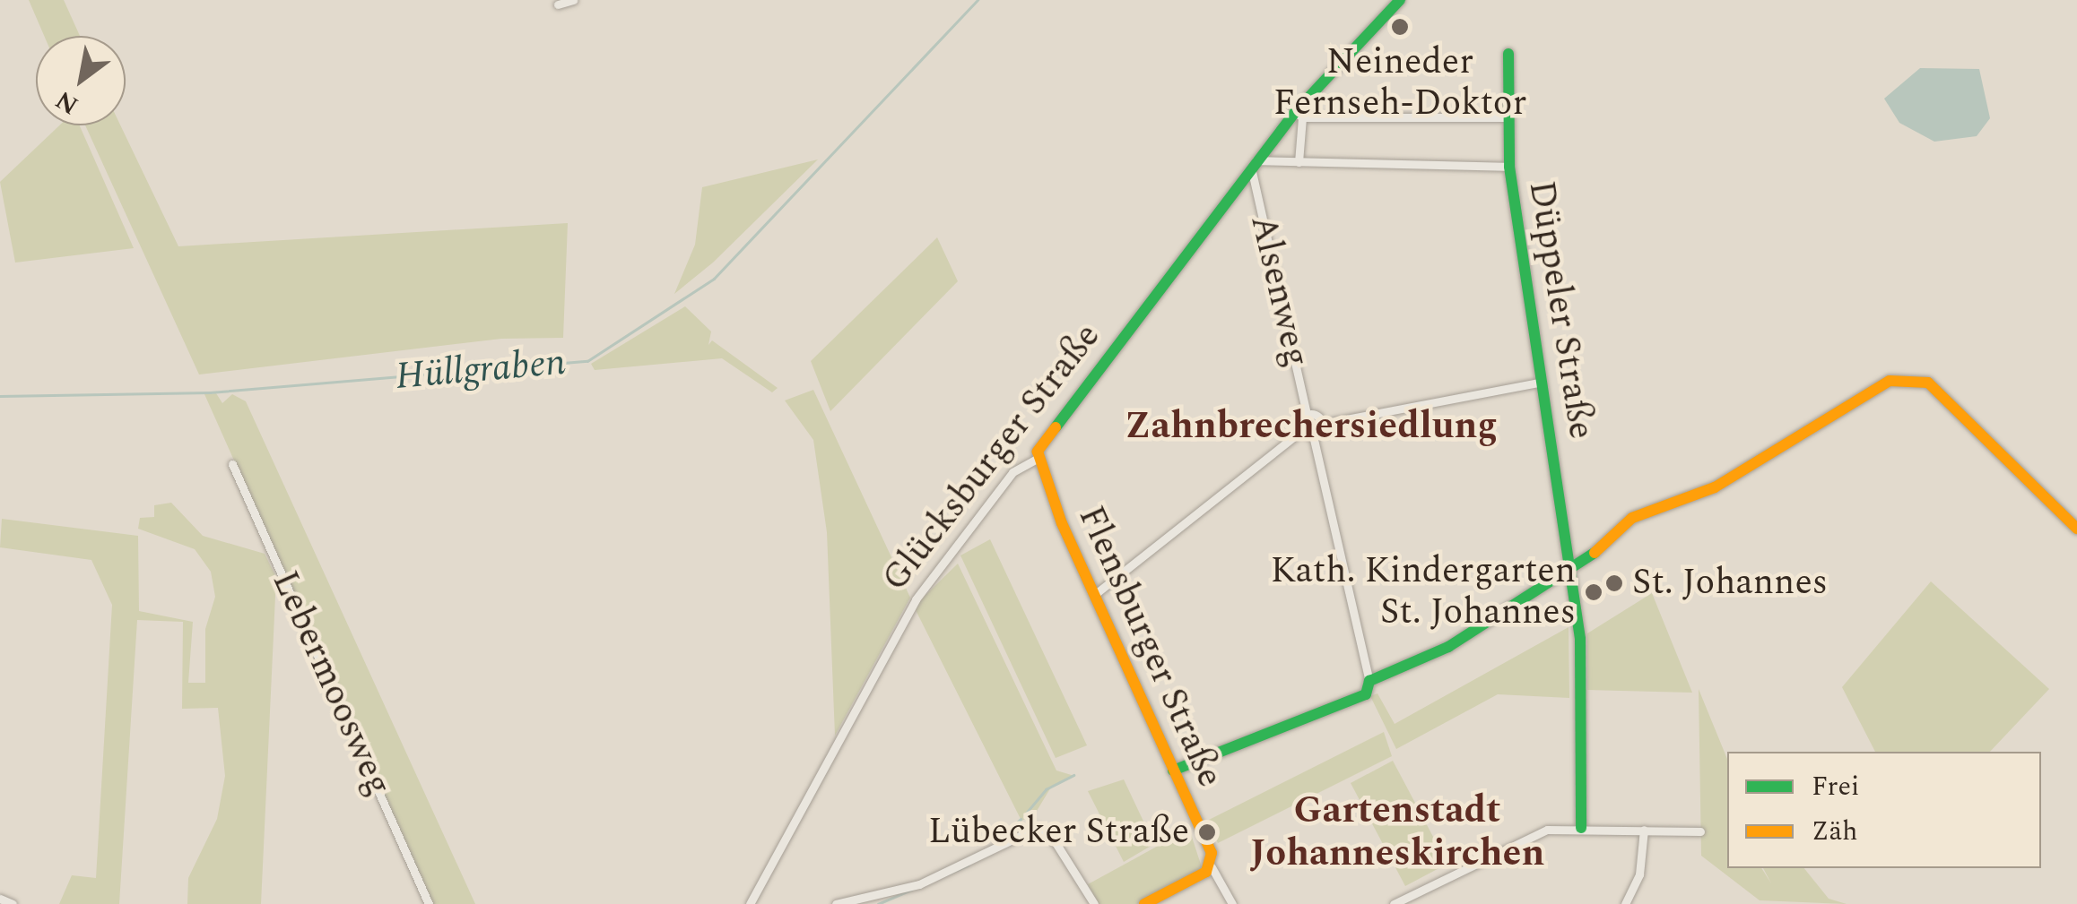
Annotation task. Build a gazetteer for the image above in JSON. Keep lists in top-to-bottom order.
{
  "streets": {
    "street": [
      "Alsenweg",
      "Düppeler Straße",
      "Glücksburger Straße",
      "Flensburger Straße",
      "Lebermoosweg"
    ]
  },
  "crossings": [
    ["Alsenweg", "Glücksburger Straße"],
    ["Glücksburger Straße", "Flensburger Straße"]
  ],
  "districts": ["Zahnbrechersiedlung", "Gartenstadt Johanneskirchen"],
  "water": ["Hüllgraben"],
  "places": [
    "Neineder Fernseh-Doktor",
    "St. Johannes",
    "Kath. Kindergarten St. Johannes",
    "Lübecker Straße"
  ],
  "legend": ["Frei", "Zäh"],
  "north": "bottom left"
}
